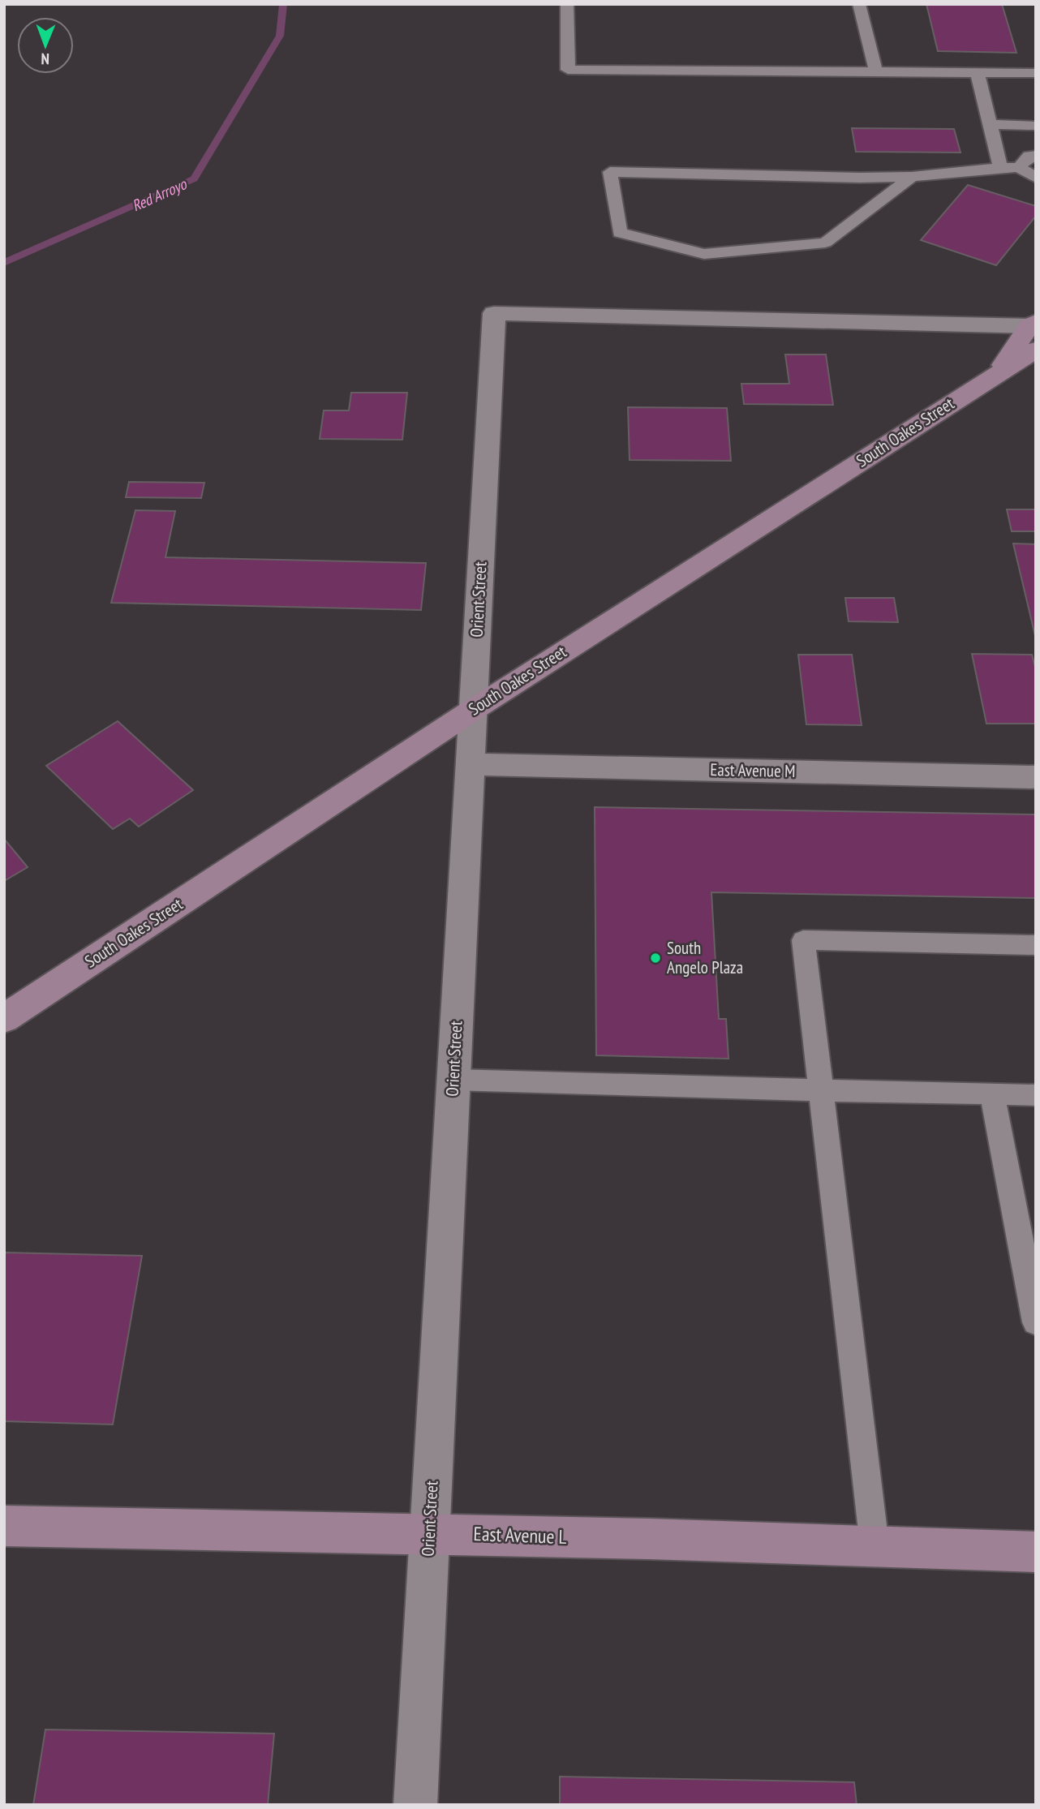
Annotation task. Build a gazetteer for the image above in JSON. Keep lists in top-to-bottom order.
{
  "streets": {
    "main road": ["South Oakes Street", "East Avenue L"],
    "street": ["Orient Street", "East Avenue M"]
  },
  "crossings": [
    ["South Oakes Street", "Orient Street"],
    ["Orient Street", "East Avenue M"],
    ["Orient Street", "East Avenue L"]
  ],
  "water": ["Red Arroyo"],
  "places": ["South Angelo Plaza"],
  "north": "bottom"
}
